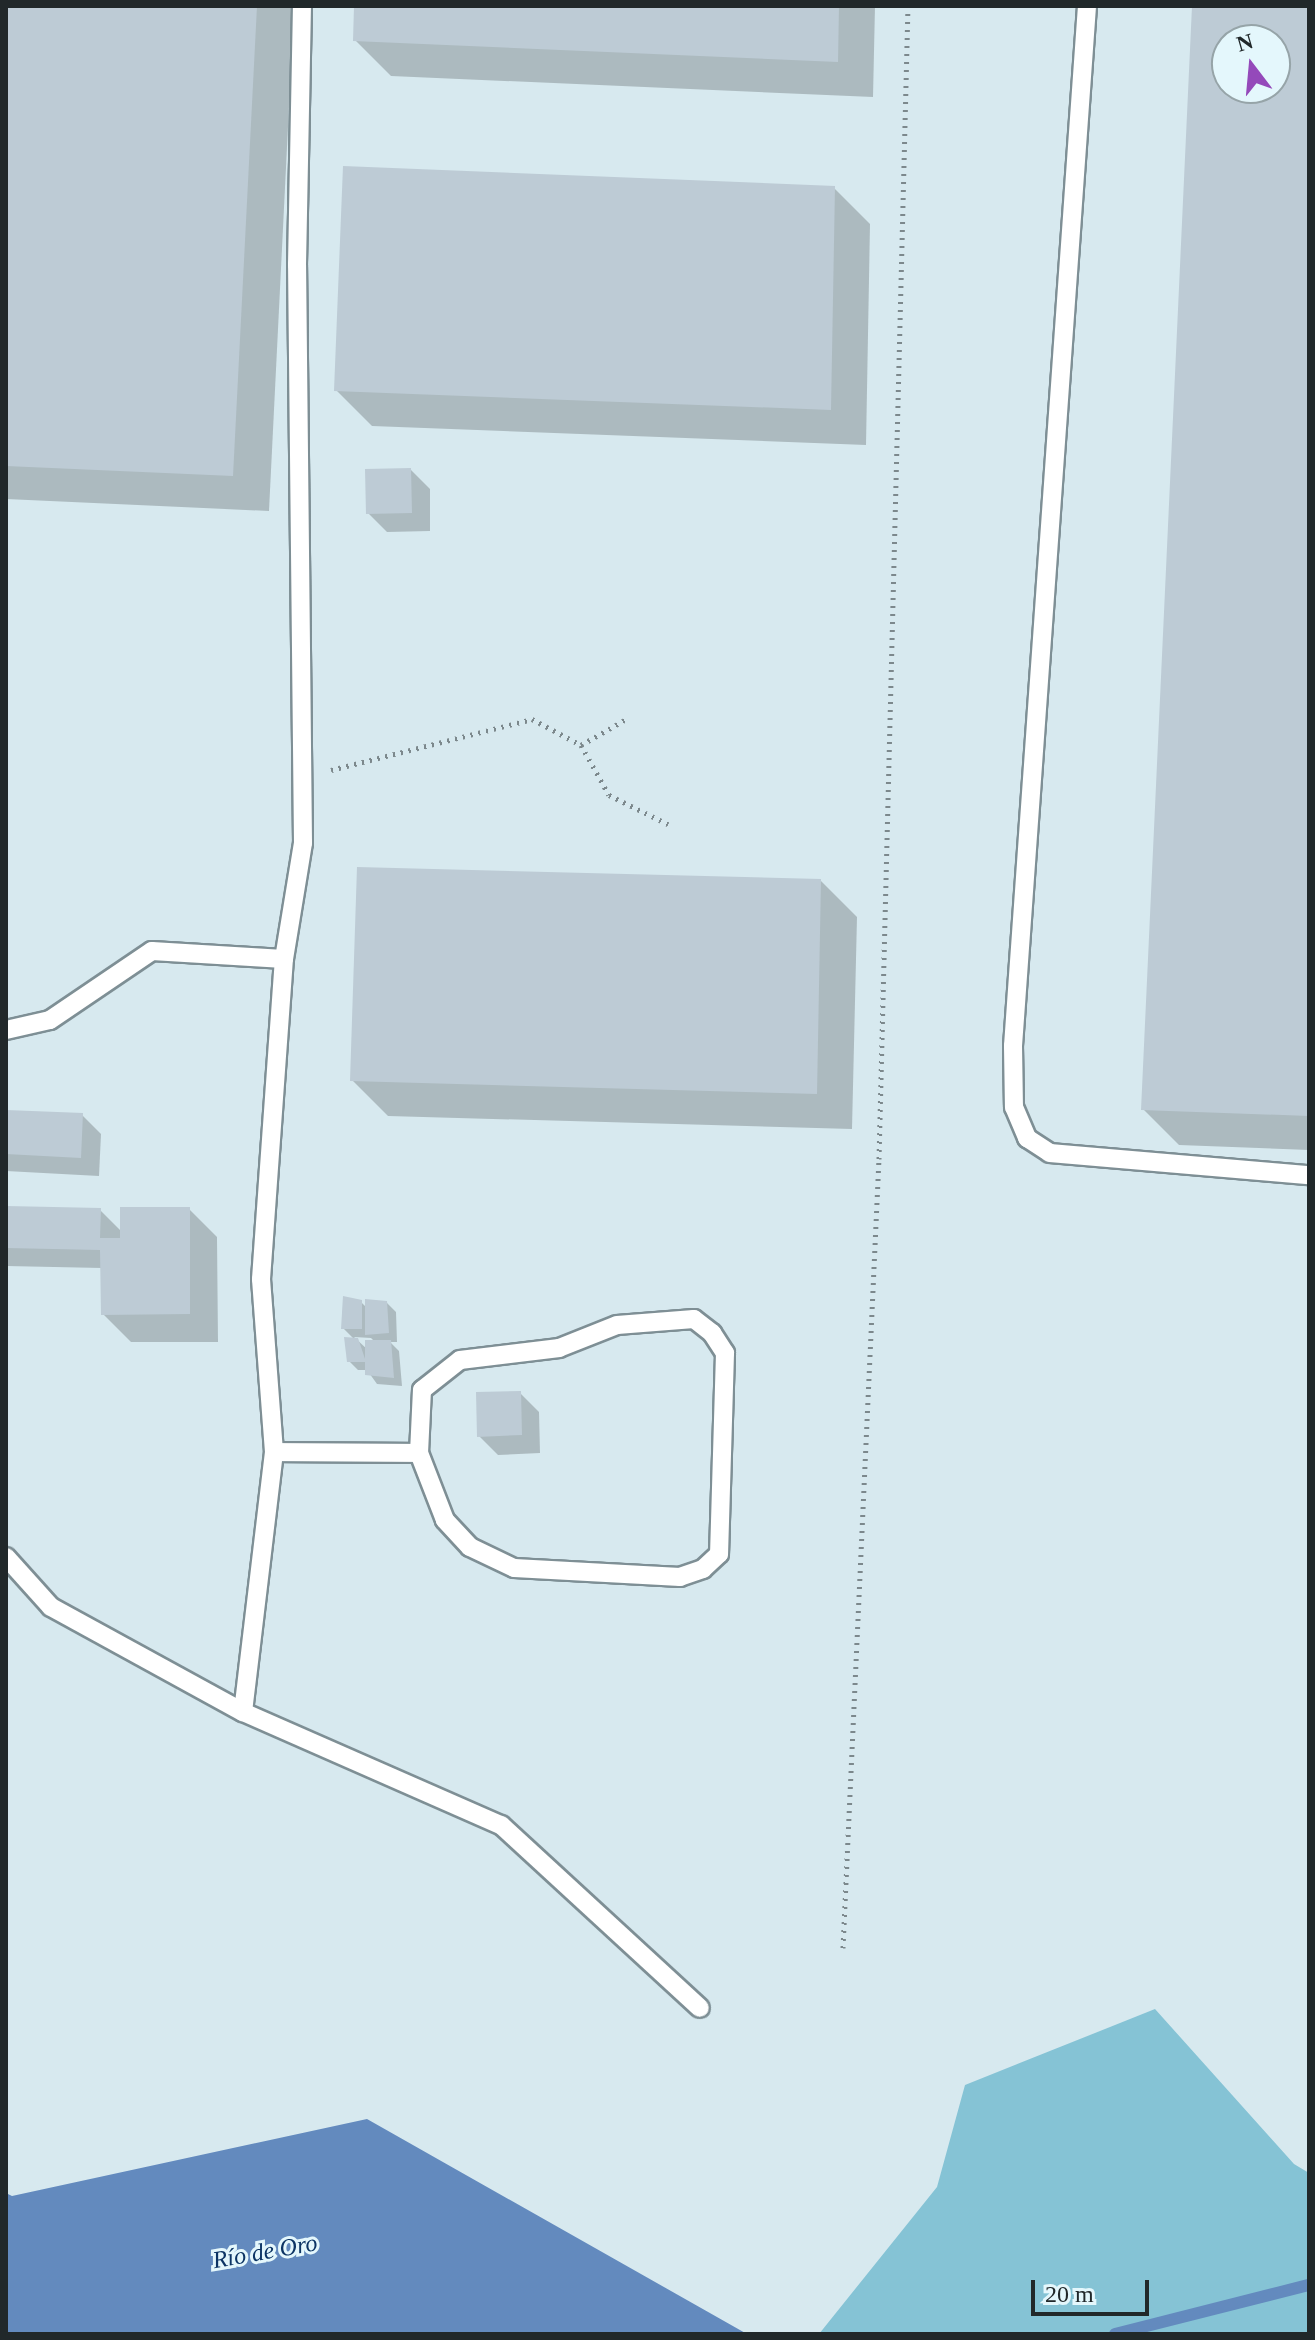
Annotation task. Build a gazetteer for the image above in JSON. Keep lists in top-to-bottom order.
{
  "water": ["Río de Oro"],
  "scale_bar": "20 m",
  "north": "top"
}
